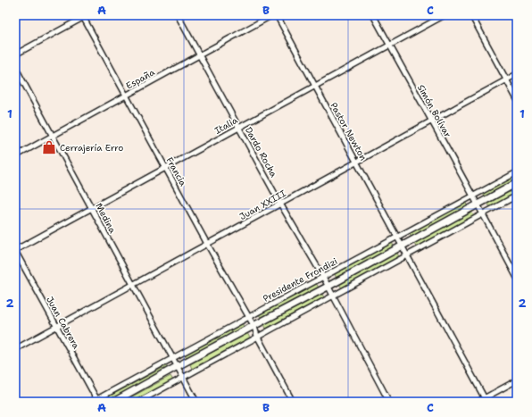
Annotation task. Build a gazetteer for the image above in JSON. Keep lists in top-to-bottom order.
{
  "streets": {
    "street": [
      "España",
      "Simón Bolívar",
      "Italia",
      "Pastor Newton",
      "Dardo Rocha",
      "Francia",
      "Juan XXIII",
      "Medina",
      "Presidente Frondizi",
      "Juan Cabrera"
    ]
  },
  "crossings": [
    ["España", "Dardo Rocha"],
    ["España", "Francia"],
    ["España", "Medina"],
    ["Simón Bolívar", "Italia"],
    ["Simón Bolívar", "Juan XXIII"],
    ["Simón Bolívar", "Presidente Frondizi"],
    ["Italia", "Pastor Newton"],
    ["Italia", "Dardo Rocha"],
    ["Italia", "Francia"],
    ["Italia", "Medina"],
    ["Italia", "Juan Cabrera"],
    ["Pastor Newton", "Juan XXIII"],
    ["Pastor Newton", "Presidente Frondizi"],
    ["Dardo Rocha", "Juan XXIII"],
    ["Dardo Rocha", "Presidente Frondizi"],
    ["Francia", "Juan XXIII"],
    ["Francia", "Presidente Frondizi"],
    ["Juan XXIII", "Medina"],
    ["Juan XXIII", "Juan Cabrera"],
    ["Medina", "Presidente Frondizi"],
    ["Presidente Frondizi", "Juan Cabrera"]
  ],
  "places": {
    "shop": ["Cerrajería Erro"]
  },
  "grid": {
    "columns": ["A", "B", "C"],
    "rows": ["1", "2"]
  }
}
